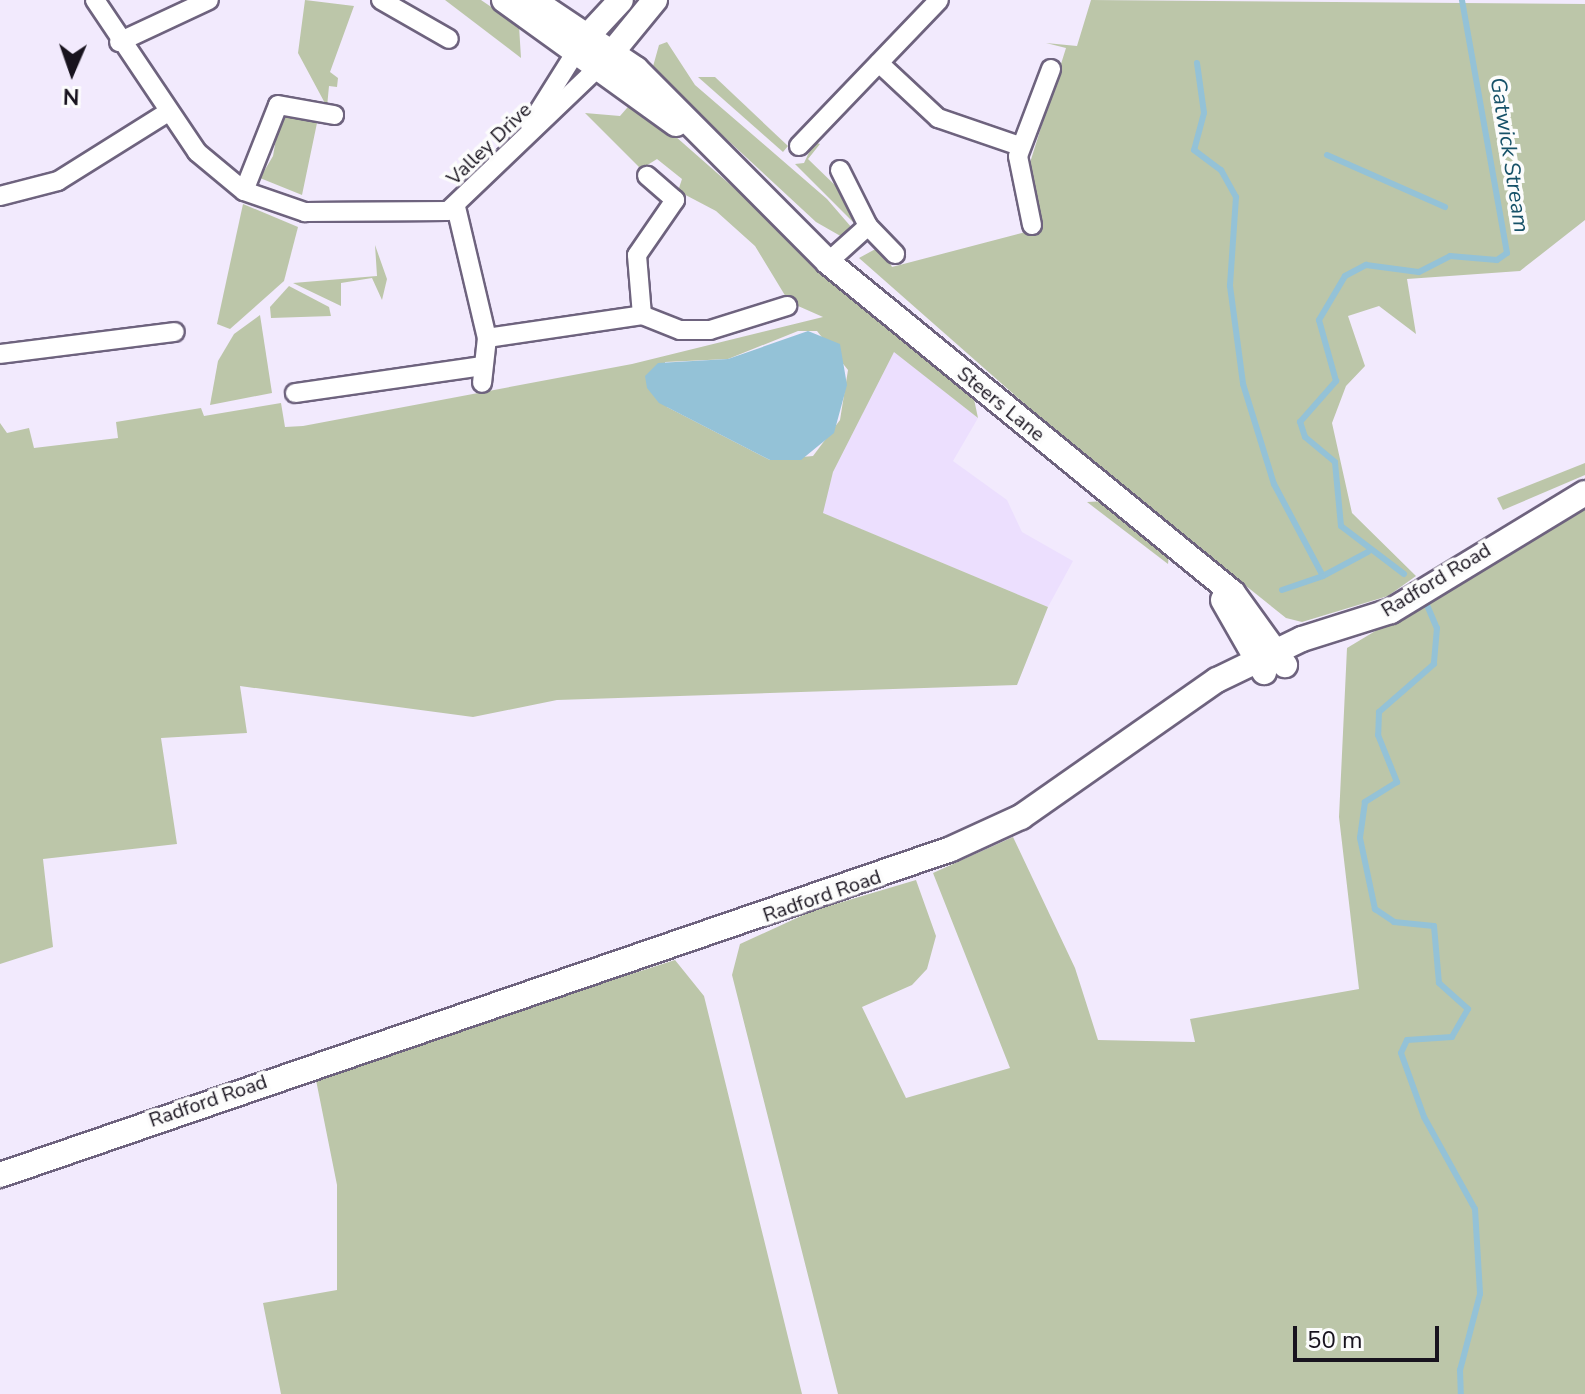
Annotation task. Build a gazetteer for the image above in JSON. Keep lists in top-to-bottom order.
{
  "streets": {
    "street": ["Valley Drive", "Steers Lane", "Radford Road"]
  },
  "crossings": [
    ["Valley Drive", "Steers Lane"],
    ["Steers Lane", "Radford Road"]
  ],
  "water": ["Gatwick Stream"],
  "scale_bar": "50 m",
  "north": "bottom"
}
